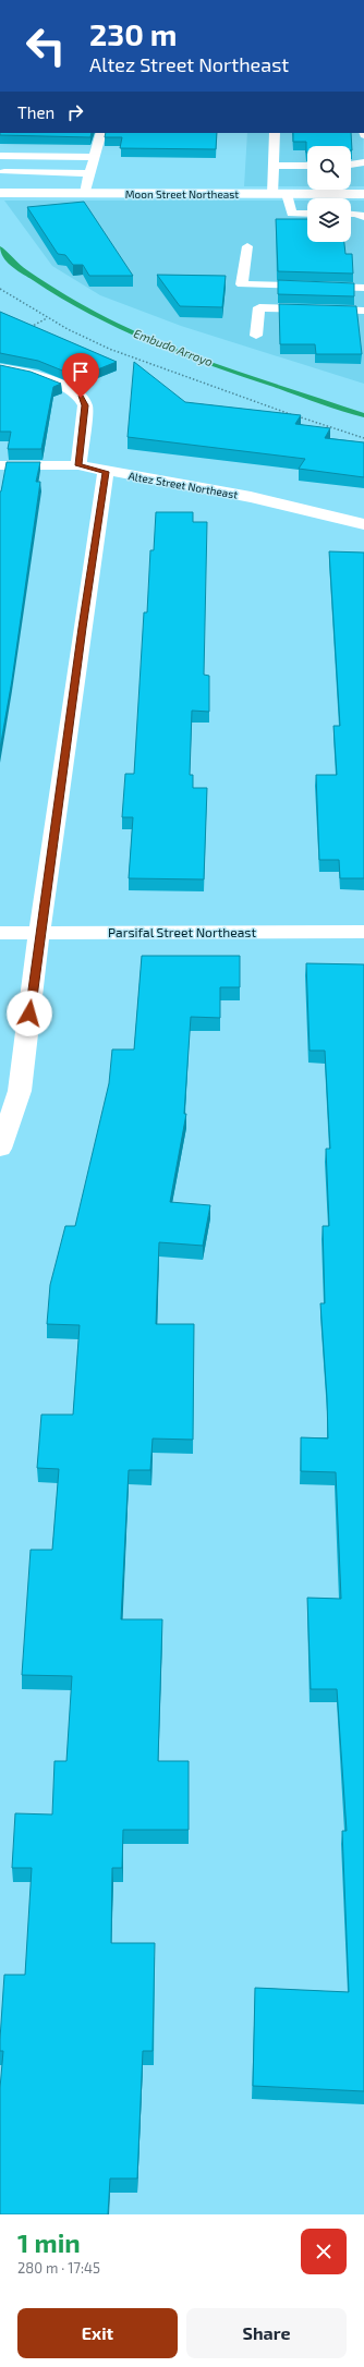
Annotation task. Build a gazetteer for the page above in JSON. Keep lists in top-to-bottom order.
{
  "streets": {
    "street": ["Moon Street Northeast", "Altez Street Northeast", "Parsifal Street Northeast"]
  },
  "water": ["Embudo Arroyo"],
  "page": {
    "turn": ["230 m", "Altez Street Northeast"],
    "then": "Then",
    "heading": ["1 min", "280 m · 17:45"],
    "buttons": ["Exit", "Share"]
  }
}
